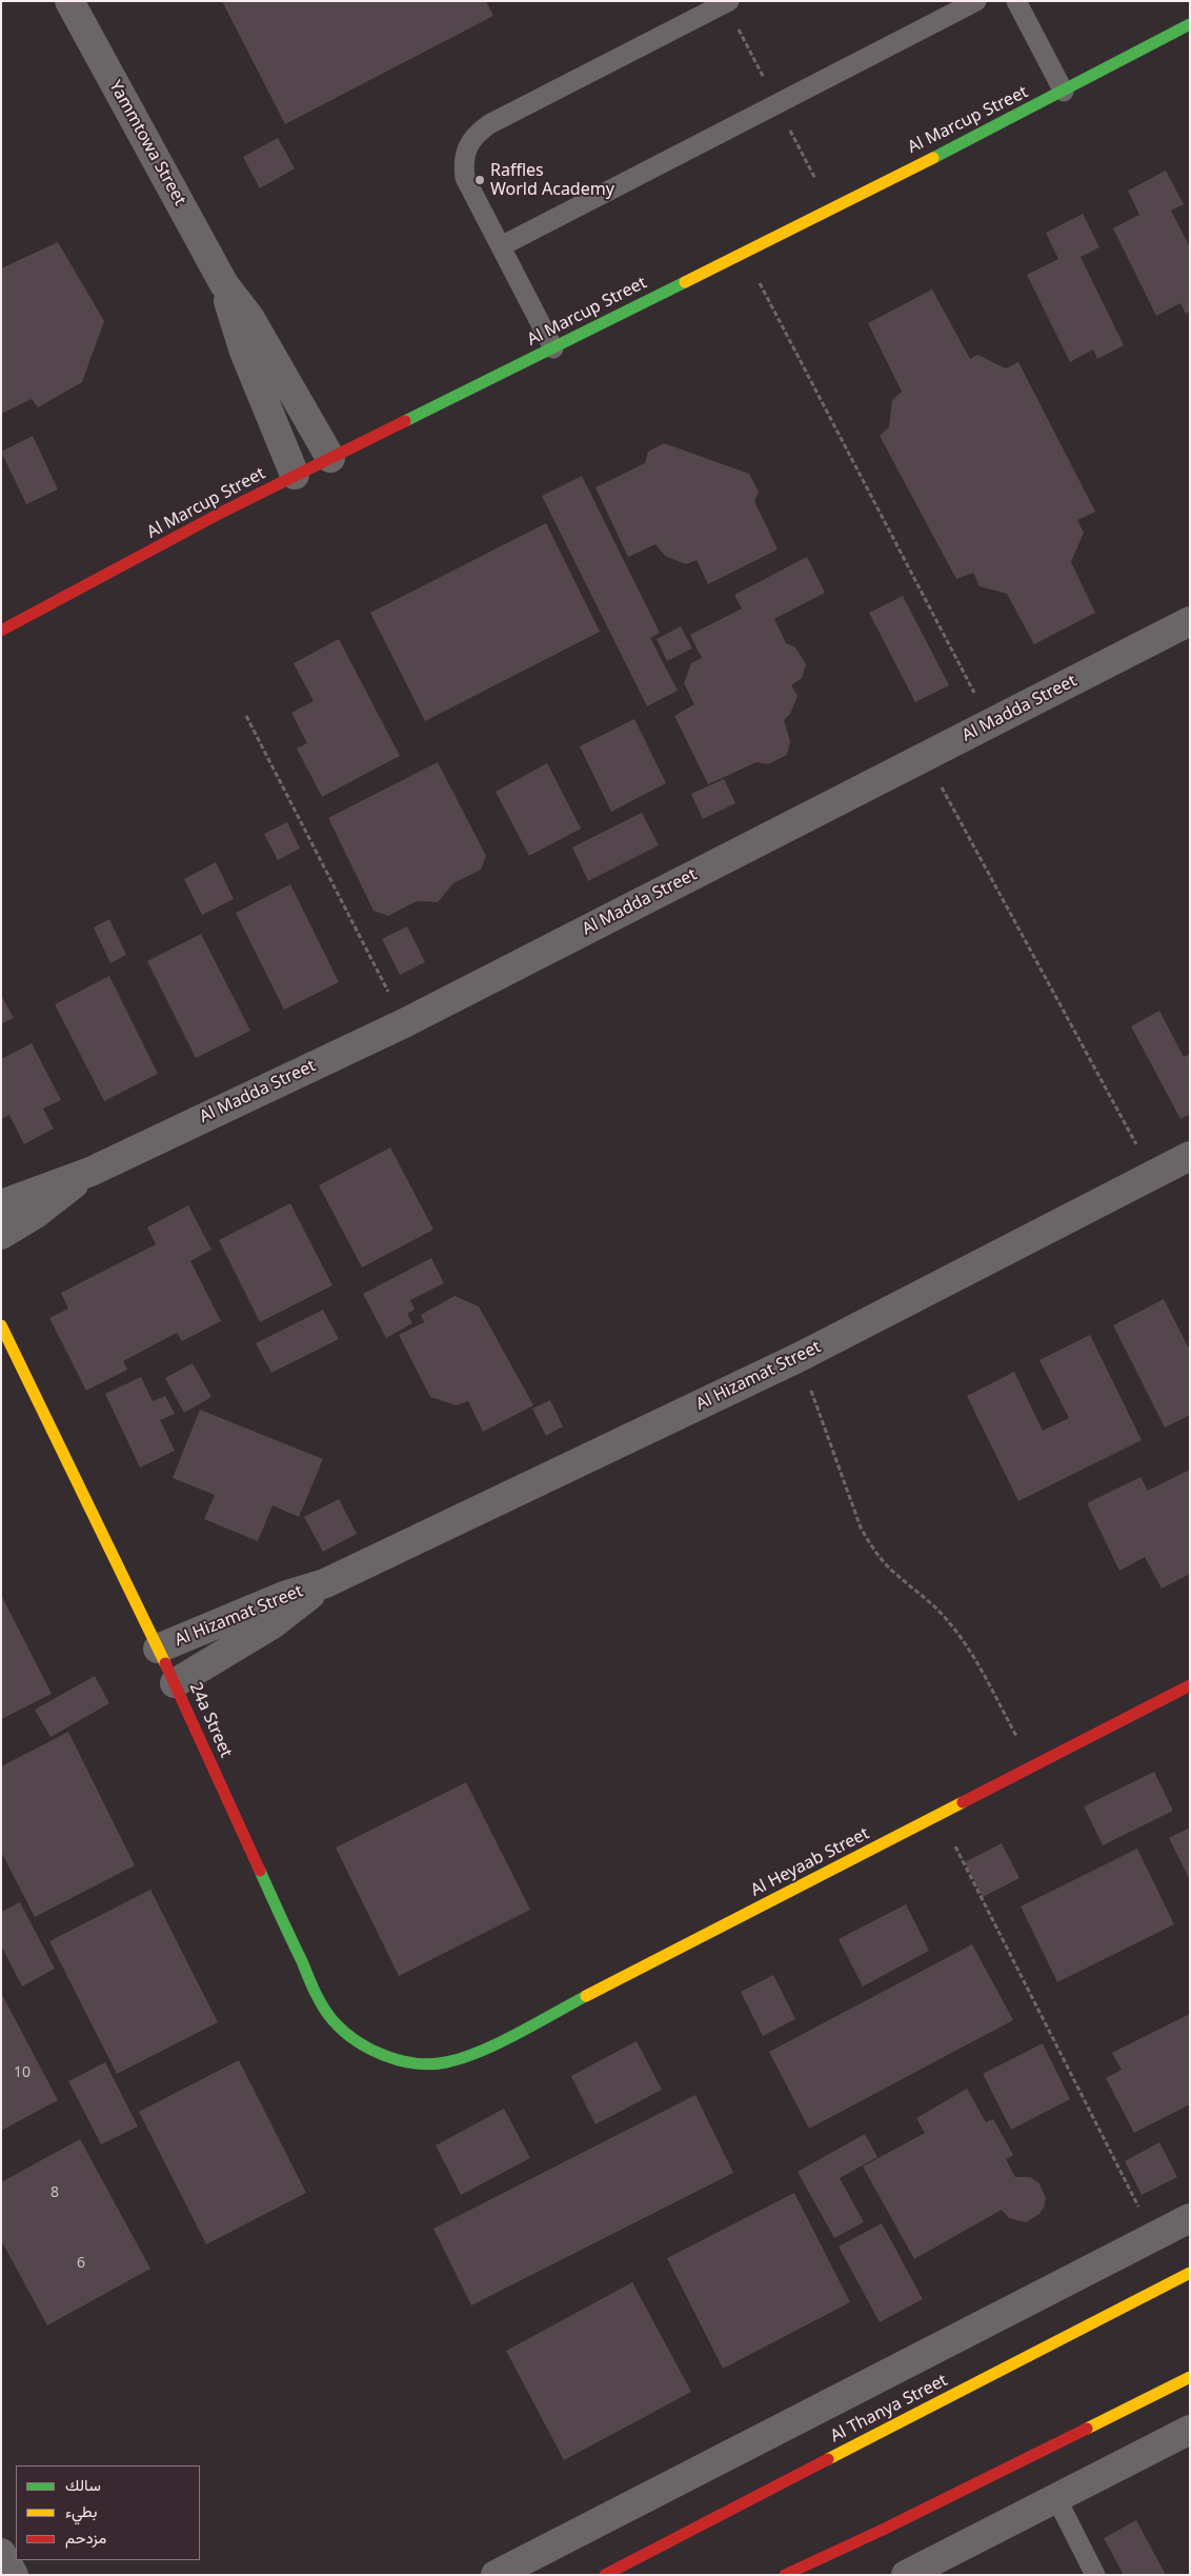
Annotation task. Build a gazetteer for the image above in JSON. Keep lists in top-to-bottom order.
{
  "streets": {
    "street": [
      "Al Marcup Street",
      "Yammtowa Street",
      "Al Madda Street",
      "Al Hizamat Street",
      "24a Street",
      "Al Heyaab Street",
      "Al Thanya Street"
    ]
  },
  "crossings": [
    ["Al Marcup Street", "Yammtowa Street"],
    ["Al Hizamat Street", "24a Street"],
    ["24a Street", "Al Heyaab Street"]
  ],
  "places": ["Raffles World Academy"],
  "house_numbers": ["10", "8", "6"],
  "legend": ["سالك", "بطيء", "مزدحم"]
}
